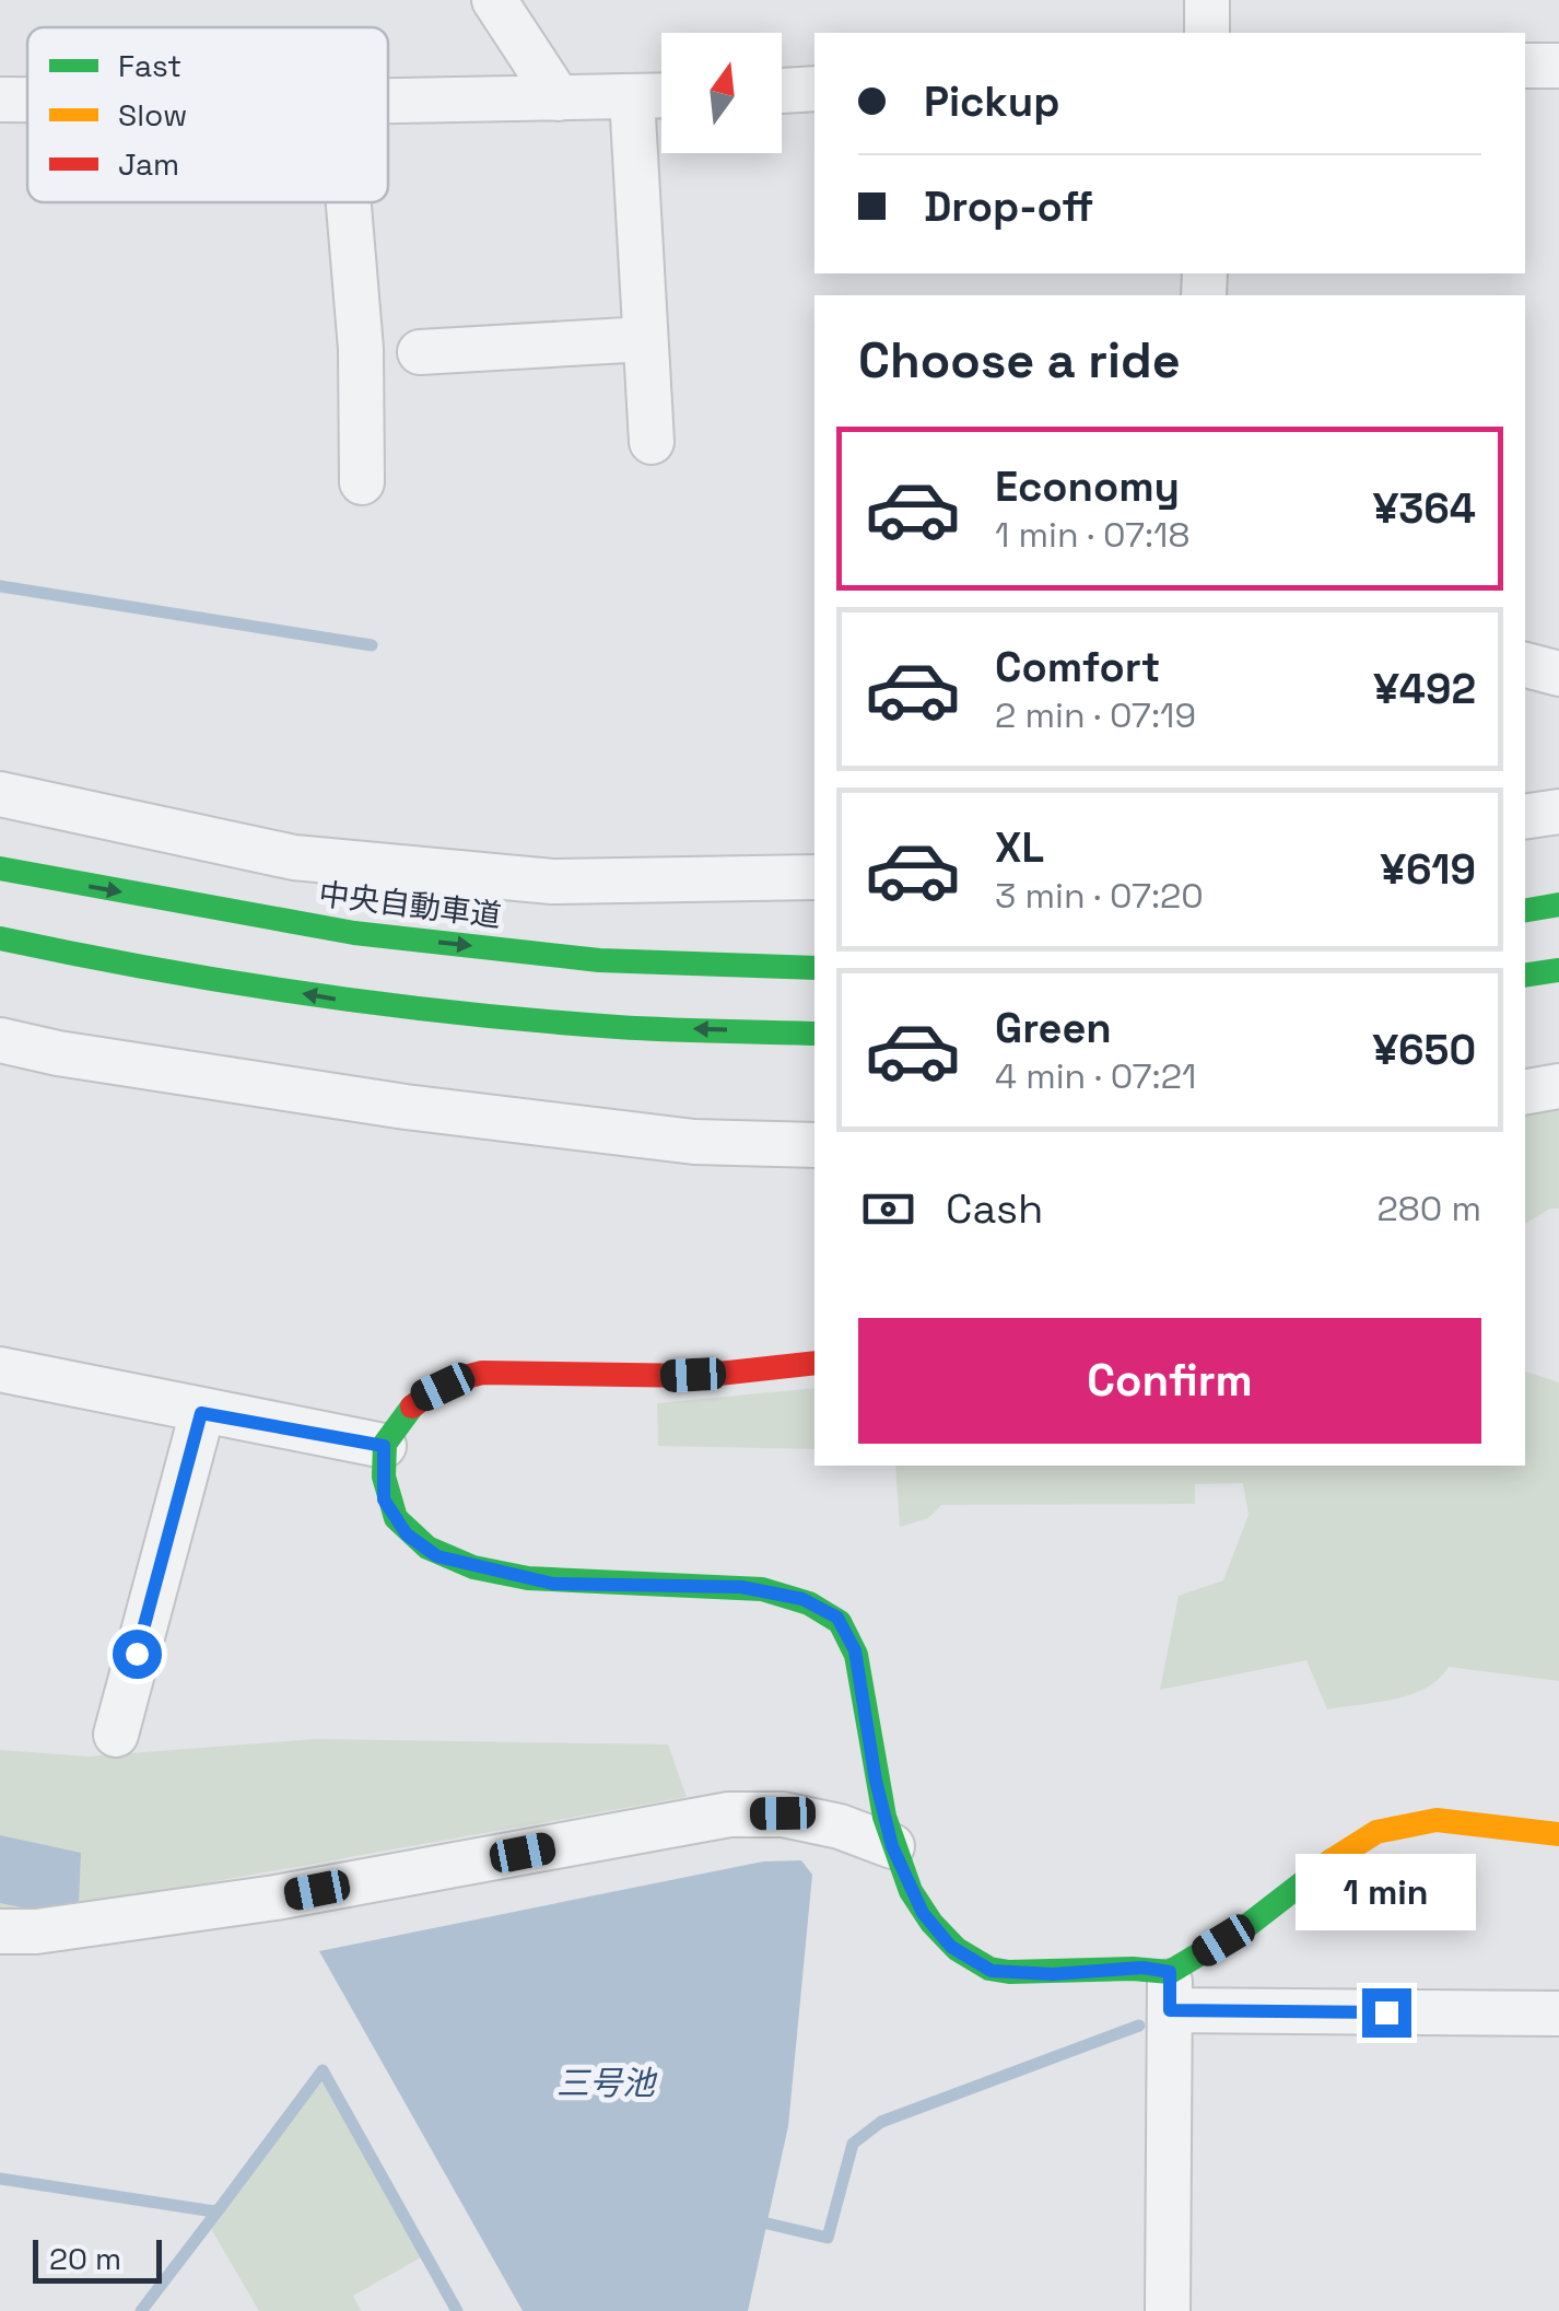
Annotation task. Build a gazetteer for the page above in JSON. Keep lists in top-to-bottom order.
{
  "streets": {
    "main road": ["中央自動車道"]
  },
  "water": ["三号池"],
  "legend": ["Fast", "Slow", "Jam"],
  "scale_bar": "20 m",
  "north": "top",
  "page": {
    "banner": ["Pickup", "Drop-off"],
    "heading": "Choose a ride",
    "list": [
      {
        "name": "Economy",
        "note": "1 min · 07:18",
        "value": "¥364"
      },
      {
        "name": "Comfort",
        "note": "2 min · 07:19",
        "value": "¥492"
      },
      {
        "name": "XL",
        "note": "3 min · 07:20",
        "value": "¥619"
      },
      {
        "name": "Green",
        "note": "4 min · 07:21",
        "value": "¥650"
      }
    ],
    "pay": ["Cash", "280 m"],
    "buttons": "Confirm",
    "bubble": "1 min",
    "scale": "20 m"
  }
}
